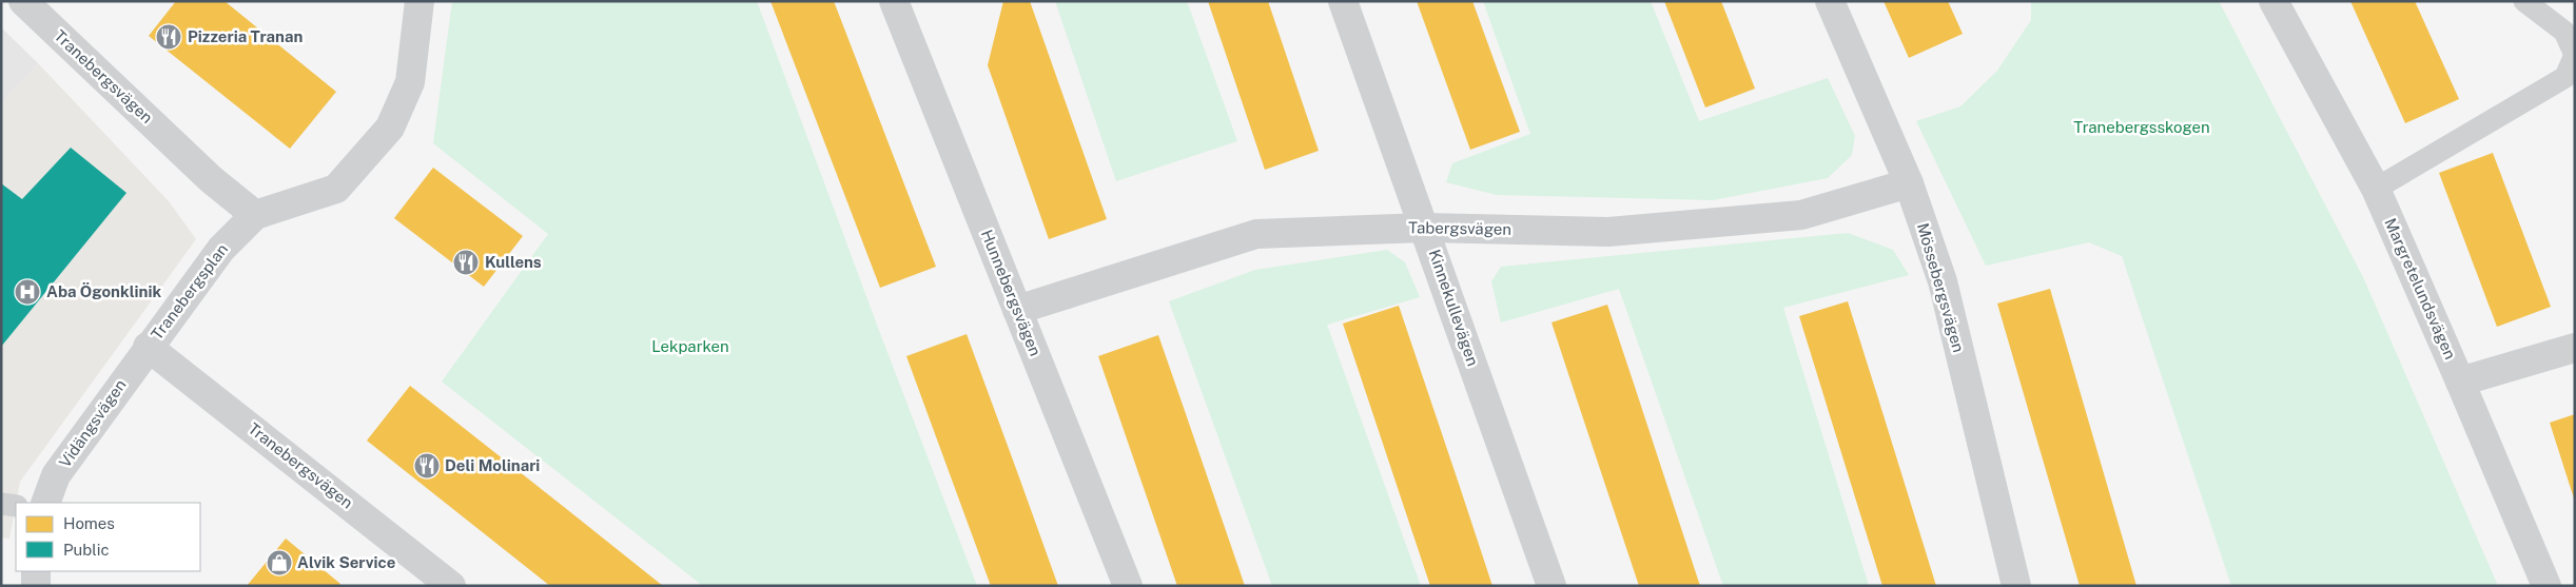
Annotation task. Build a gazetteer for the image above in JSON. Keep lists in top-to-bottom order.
{
  "streets": {
    "street": [
      "Tranebergsvägen",
      "Tabergsvägen",
      "Mössebergsvägen",
      "Margretelundsvägen",
      "Tranebergsplan",
      "Hunnebergsvägen",
      "Kinnekullevägen",
      "Vidängsvägen"
    ]
  },
  "crossings": [
    ["Tranebergsvägen", "Tranebergsplan"],
    ["Tranebergsvägen", "Vidängsvägen"],
    ["Tabergsvägen", "Mössebergsvägen"],
    ["Tabergsvägen", "Hunnebergsvägen"],
    ["Tabergsvägen", "Kinnekullevägen"],
    ["Tranebergsplan", "Vidängsvägen"]
  ],
  "parks": ["Tranebergsskogen", "Lekparken"],
  "places": {
    "restaurant": ["Pizzeria Tranan", "Kullens", "Deli Molinari"],
    "hospital": ["Aba Ögonklinik"],
    "shop": ["Alvik Service"]
  },
  "legend": ["Homes", "Public"]
}
